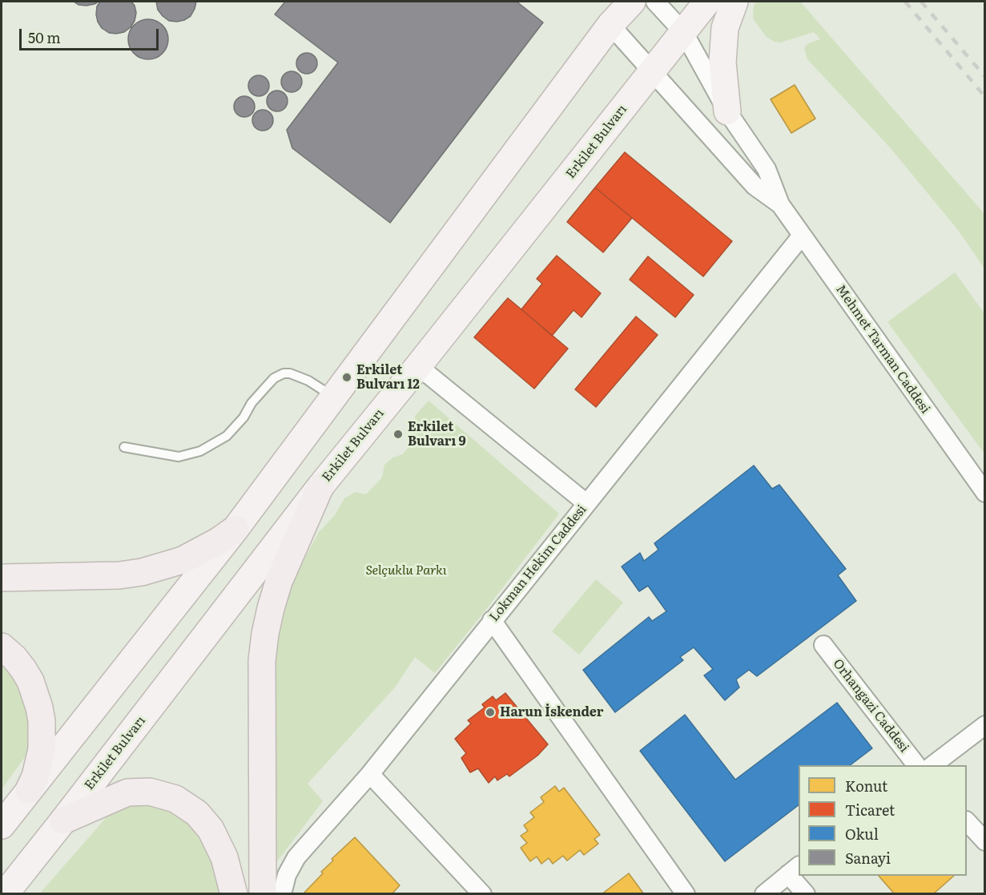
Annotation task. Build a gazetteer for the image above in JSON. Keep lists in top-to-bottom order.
{
  "streets": {
    "main road": ["Erkilet Bulvarı"],
    "street": ["Mehmet Tarman Caddesi", "Lokman Hekim Caddesi", "Orhangazi Caddesi"]
  },
  "crossings": [
    ["Erkilet Bulvarı", "Mehmet Tarman Caddesi"],
    ["Mehmet Tarman Caddesi", "Lokman Hekim Caddesi"]
  ],
  "parks": ["Selçuklu Parkı"],
  "places": ["Erkilet Bulvarı 12", "Erkilet Bulvarı 9", "Harun İskender"],
  "legend": [
    "Konut",
    "Ticaret",
    "Okul",
    "Sanayi"
  ],
  "scale_bar": "50 m"
}
